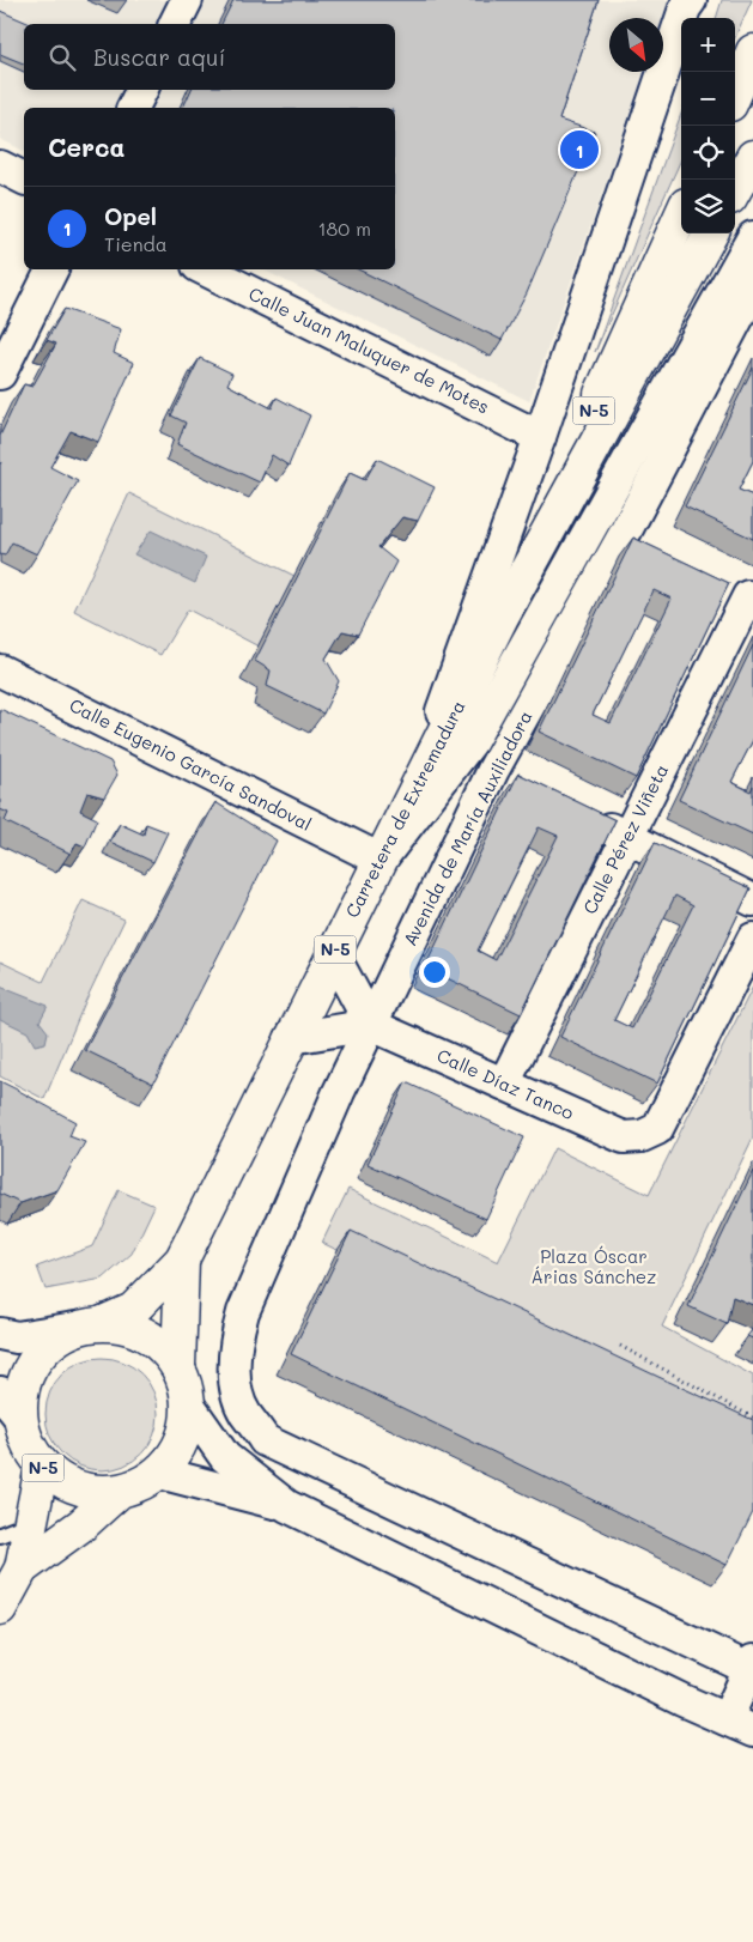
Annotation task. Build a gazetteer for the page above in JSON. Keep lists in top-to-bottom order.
{
  "streets": {
    "highway": ["N-5", "Carretera de Extremadura"],
    "street": [
      "Calle Juan Maluquer de Motes",
      "Calle Eugenio García Sandoval",
      "Avenida de María Auxiliadora",
      "Calle Pérez Viñeta",
      "Calle Díaz Tanco"
    ]
  },
  "crossings": [
    ["Calle Eugenio García Sandoval", "Carretera de Extremadura"],
    ["Avenida de María Auxiliadora", "Calle Díaz Tanco"],
    ["Calle Pérez Viñeta", "Calle Díaz Tanco"]
  ],
  "parks": ["Plaza Óscar Árias Sánchez"],
  "north": "bottom right",
  "page": {
    "map_buttons": ["+", "−"],
    "search": "Buscar aquí",
    "heading": "Cerca",
    "pins": "1",
    "list": [
      {
        "mark": "1",
        "name": "Opel",
        "note": "Tienda",
        "value": "180 m"
      }
    ]
  }
}
